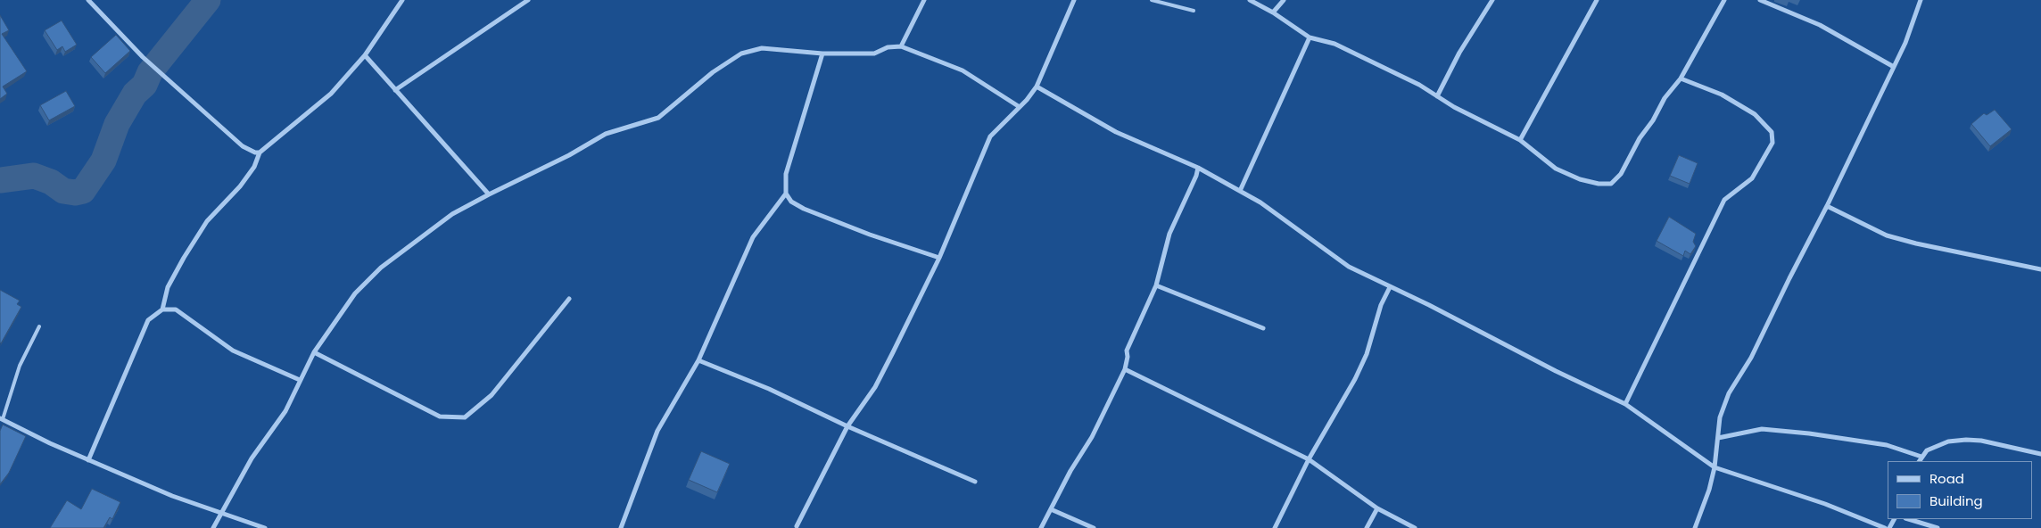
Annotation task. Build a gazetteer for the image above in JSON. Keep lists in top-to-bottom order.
{
  "legend": ["Road", "Building"]
}
